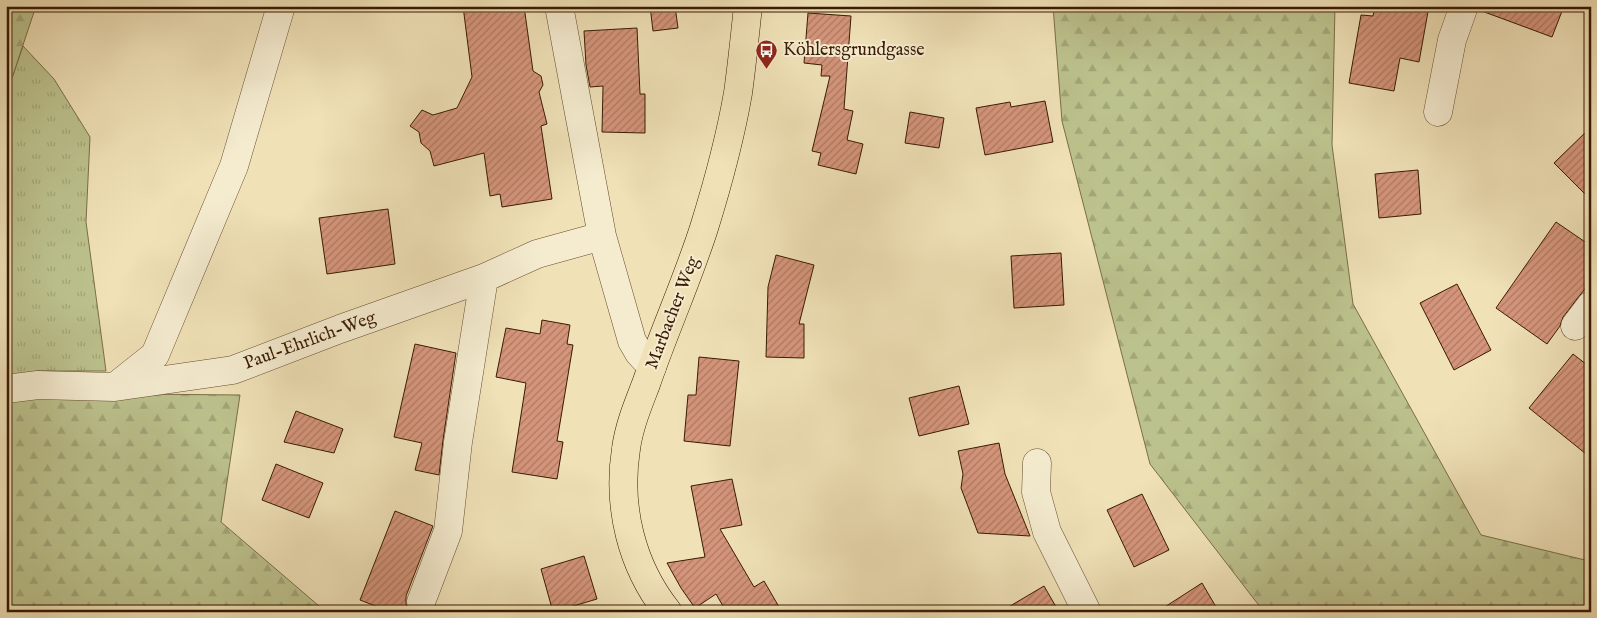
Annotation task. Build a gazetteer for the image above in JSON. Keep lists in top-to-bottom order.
{
  "streets": {
    "main road": ["Marbacher Weg"],
    "street": ["Paul-Ehrlich-Weg"]
  },
  "places": {
    "bus stop": ["Köhlersgrundgasse"]
  }
}
